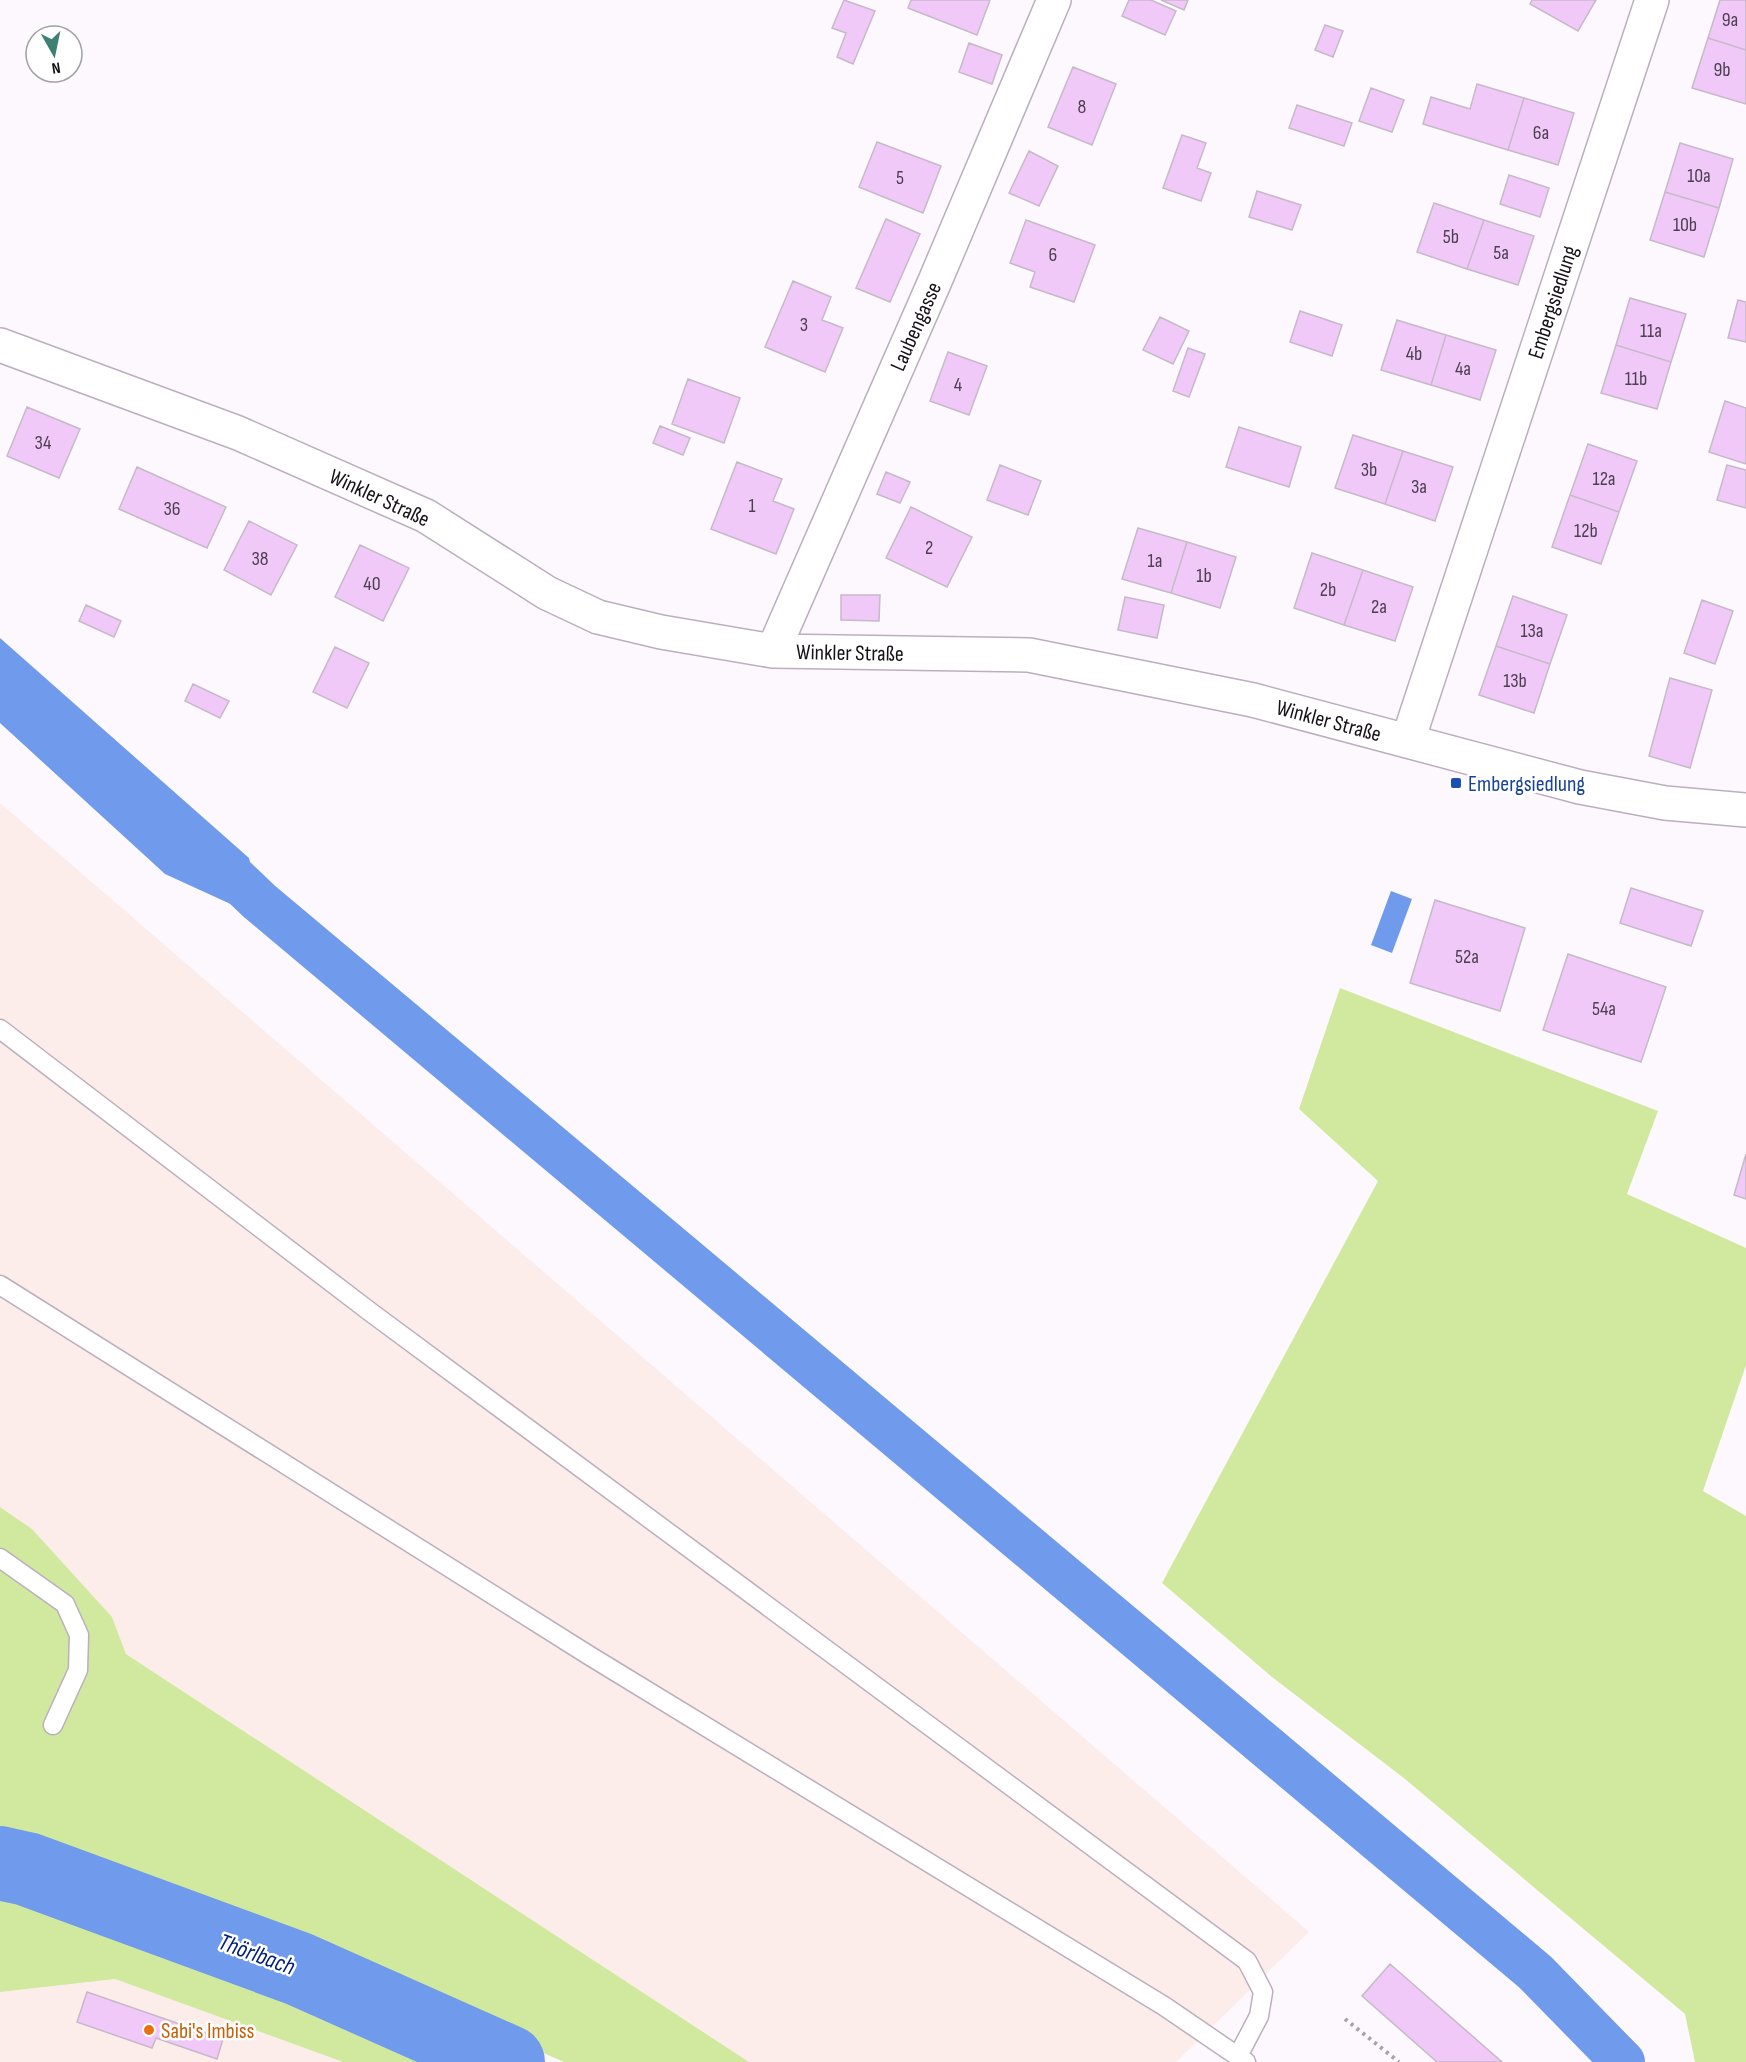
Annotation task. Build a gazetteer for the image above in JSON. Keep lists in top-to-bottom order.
{
  "streets": {
    "street": ["Embergsiedlung", "Laubengasse", "Winkler Straße"]
  },
  "crossings": [
    ["Embergsiedlung", "Winkler Straße"],
    ["Laubengasse", "Winkler Straße"]
  ],
  "water": ["Thörlbach"],
  "places": {
    "transit": ["Embergsiedlung"],
    "other": ["Sabi's Imbiss"]
  },
  "house_numbers": [
    "9a",
    "9b",
    "8",
    "6a",
    "10a",
    "5",
    "10b",
    "5b",
    "5a",
    "6",
    "3",
    "11a",
    "4b",
    "4a",
    "11b",
    "4",
    "34",
    "3b",
    "12a",
    "3a",
    "1",
    "36",
    "12b",
    "2",
    "38",
    "1a",
    "1b",
    "40",
    "2b",
    "2a",
    "13a",
    "13b",
    "52a",
    "54a"
  ],
  "north": "bottom"
}
